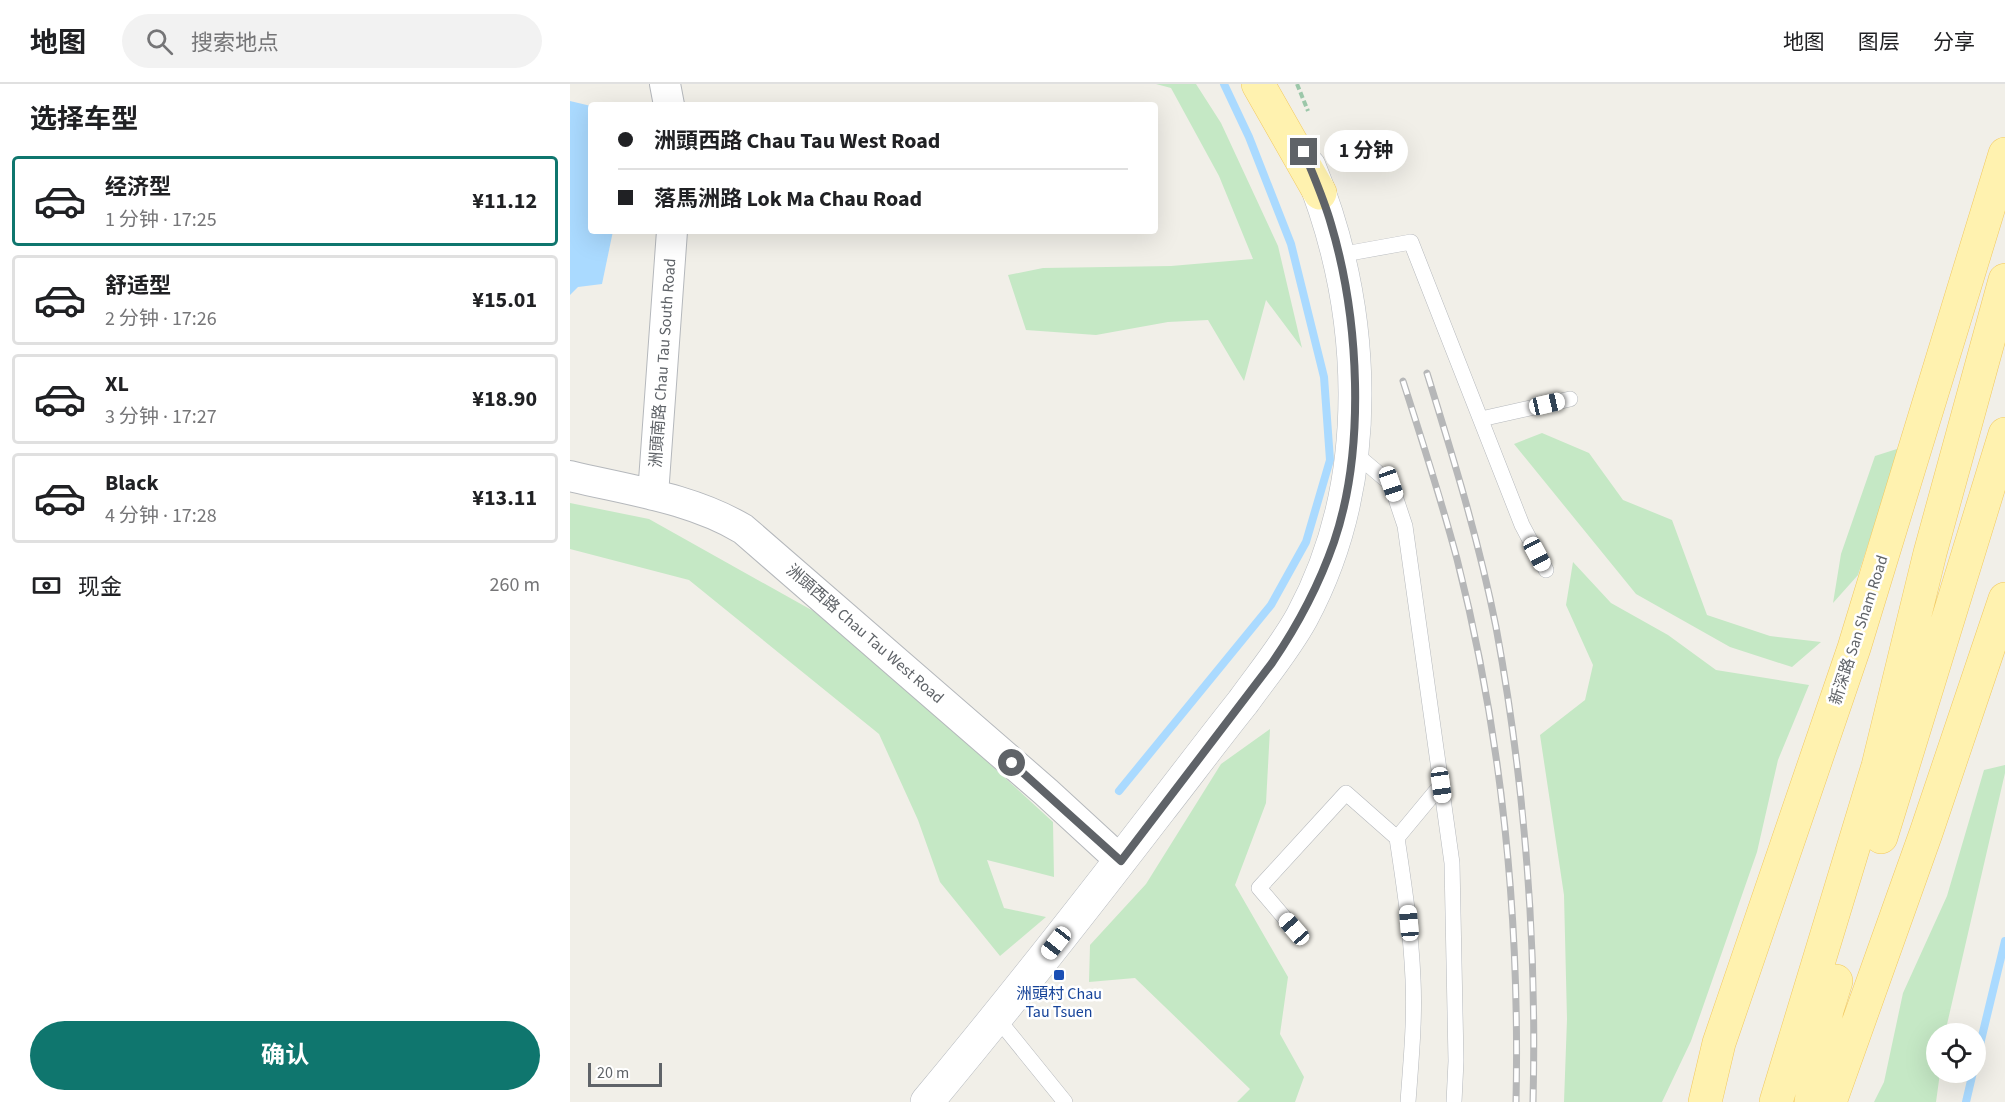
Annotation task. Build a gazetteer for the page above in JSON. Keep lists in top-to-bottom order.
{
  "streets": {
    "main road": ["新深路 San Sham Road"],
    "street": ["洲頭南路 Chau Tau South Road", "洲頭西路 Chau Tau West Road"]
  },
  "crossings": [
    ["洲頭南路 Chau Tau South Road", "洲頭西路 Chau Tau West Road"]
  ],
  "places": {
    "transit": ["洲頭村 Chau Tau Tsuen"]
  },
  "scale_bar": "20 m",
  "page": {
    "header": "地图",
    "search": "搜索地点",
    "nav": ["地图", "图层", "分享"],
    "heading": "选择车型",
    "banner": ["洲頭西路 Chau Tau West Road", "落馬洲路 Lok Ma Chau Road"],
    "bubble": "1 分钟",
    "list": [
      {
        "name": "经济型",
        "note": "1 分钟 · 17:25",
        "value": "¥11.12"
      },
      {
        "name": "舒适型",
        "note": "2 分钟 · 17:26",
        "value": "¥15.01"
      },
      {
        "name": "XL",
        "note": "3 分钟 · 17:27",
        "value": "¥18.90"
      },
      {
        "name": "Black",
        "note": "4 分钟 · 17:28",
        "value": "¥13.11"
      }
    ],
    "pay": ["现金", "260 m"],
    "buttons": "确认",
    "scale": "20 m"
  }
}
